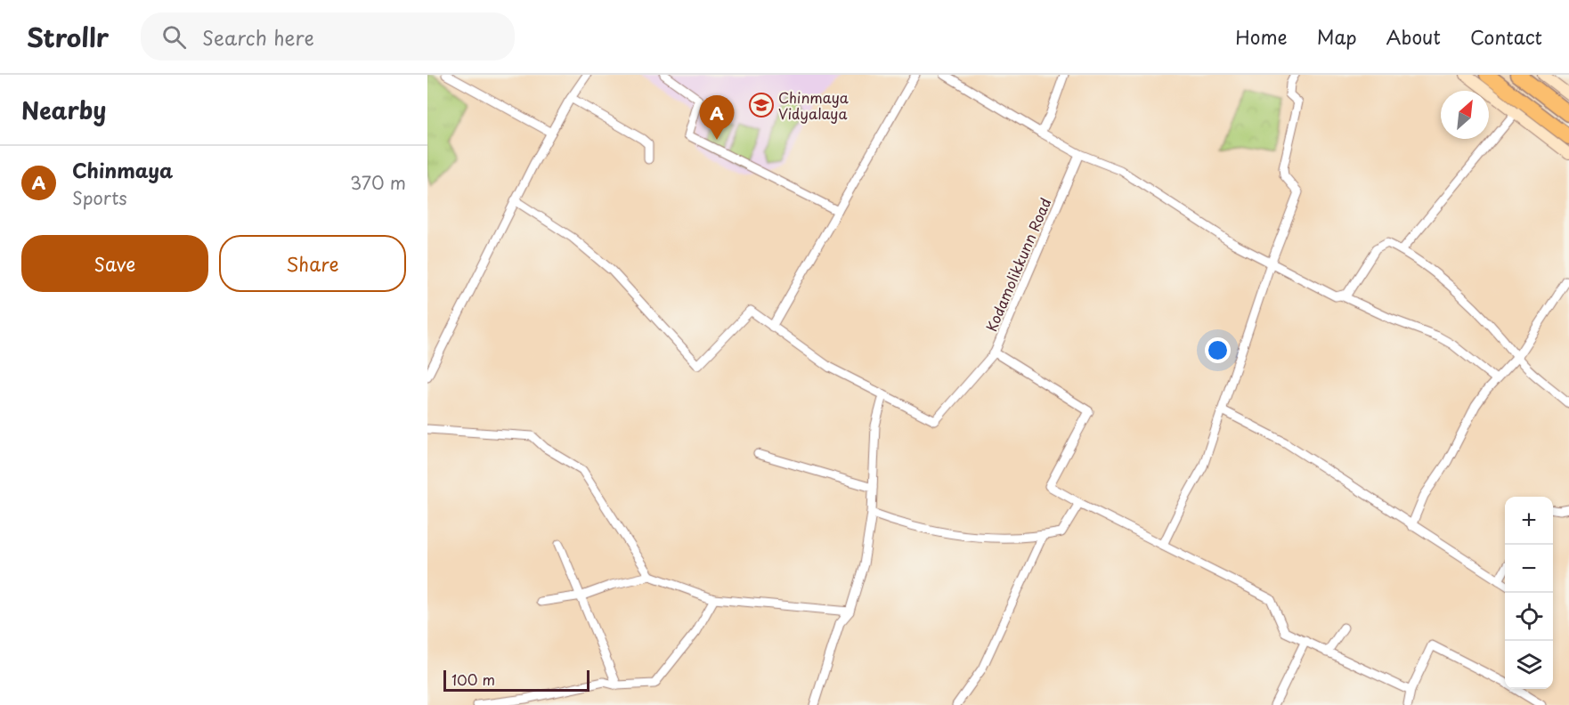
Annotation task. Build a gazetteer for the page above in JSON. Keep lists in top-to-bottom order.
{
  "streets": {
    "street": ["Kodamolikkunn Road"]
  },
  "places": {
    "school or university": ["Chinmaya Vidyalaya"]
  },
  "scale_bar": "100 m",
  "north": "top right",
  "page": {
    "header": "Strollr",
    "search": "Search here",
    "nav": [
      "Home",
      "Map",
      "About",
      "Contact"
    ],
    "heading": "Nearby",
    "pins": "A",
    "list": [
      {
        "mark": "A",
        "name": "Chinmaya",
        "note": "Sports",
        "value": "370 m"
      }
    ],
    "buttons": ["Save", "Share"],
    "map_buttons": ["+", "−"],
    "scale": "100 m"
  }
}
